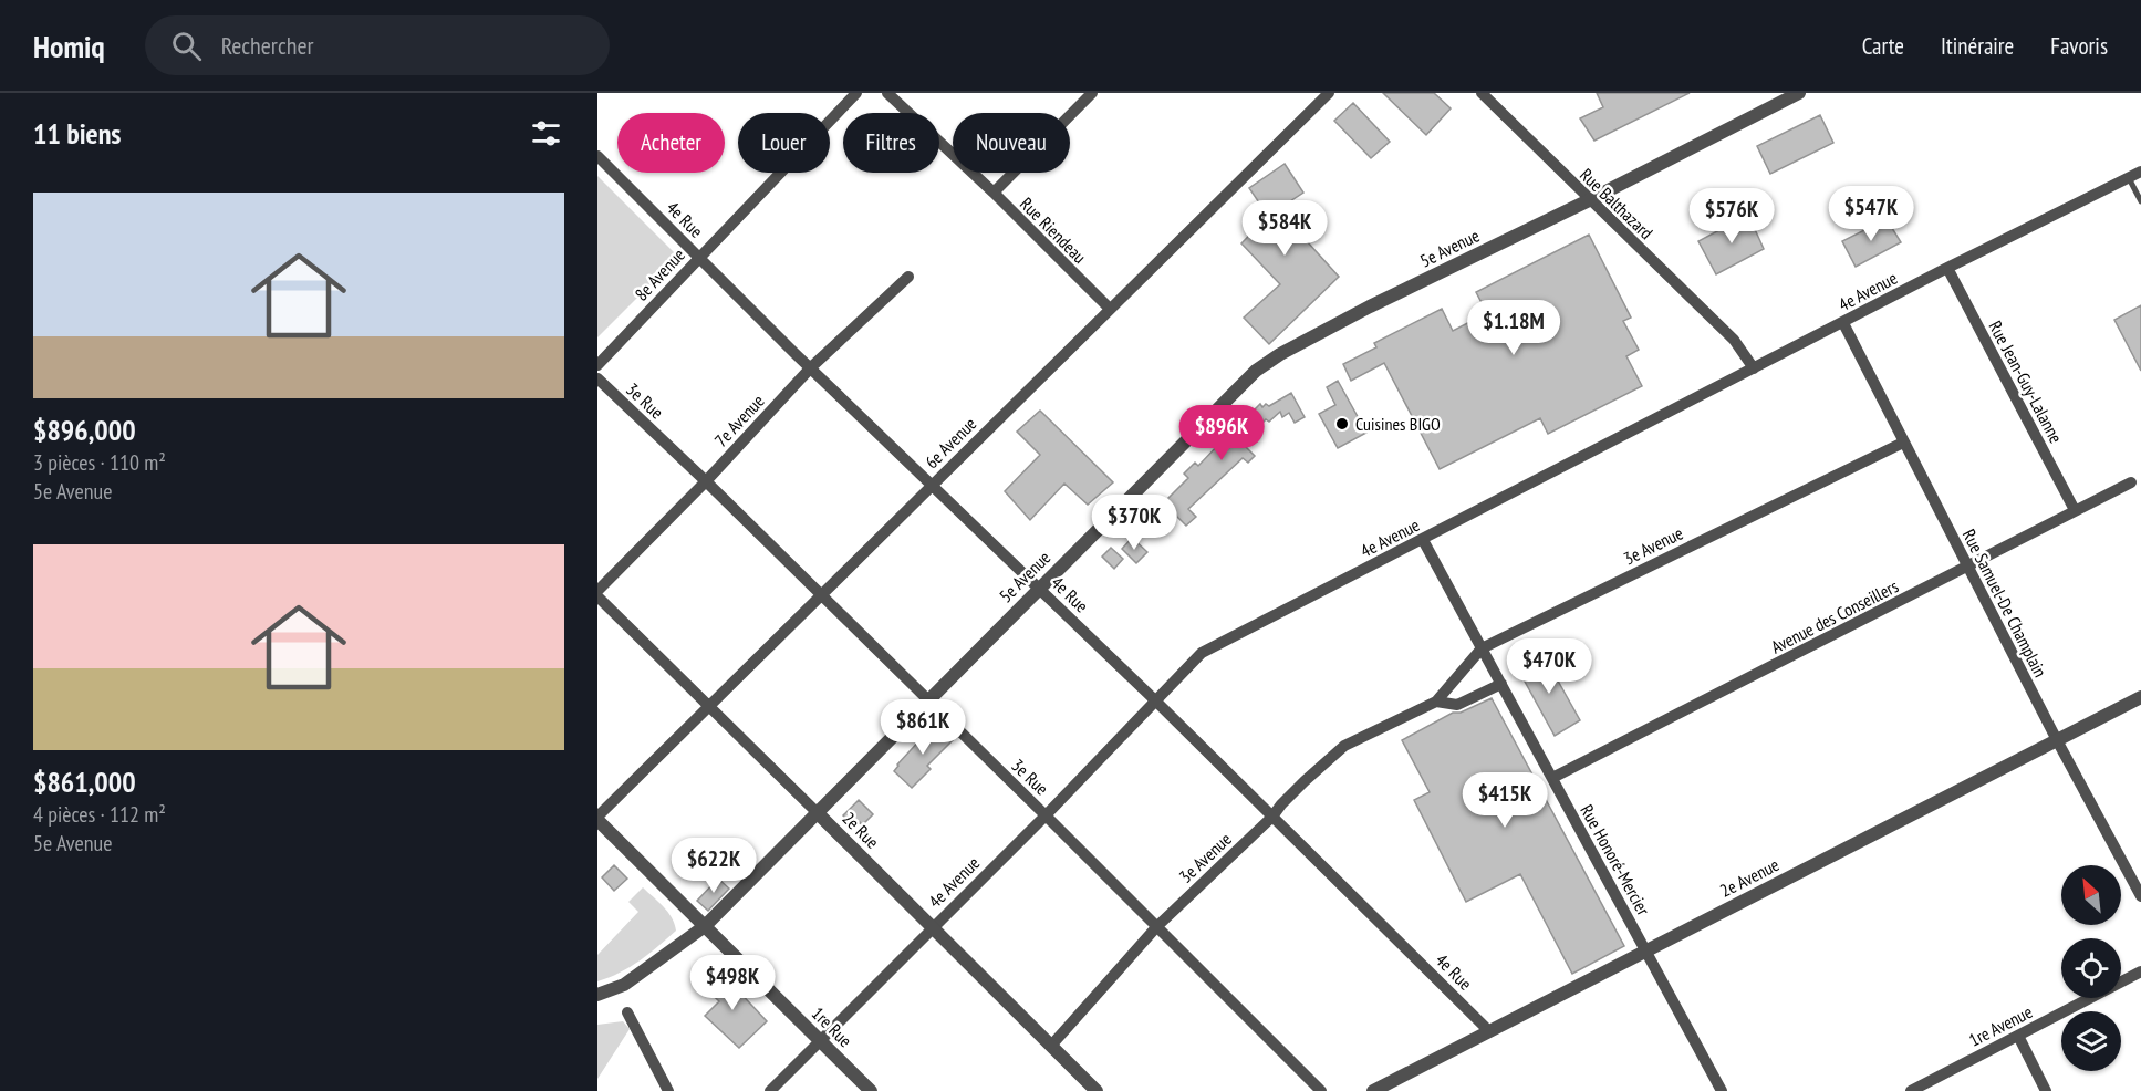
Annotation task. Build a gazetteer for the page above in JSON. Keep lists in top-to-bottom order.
{
  "streets": {
    "street": [
      "Rue Balthazard",
      "4e Rue",
      "Rue Riendeau",
      "5e Avenue",
      "8e Avenue",
      "4e Avenue",
      "Rue Jean-Guy-Lalanne",
      "3e Rue",
      "7e Avenue",
      "6e Avenue",
      "3e Avenue",
      "Rue Samuel-De Champlain",
      "Avenue des Conseillers",
      "2e Rue",
      "Rue Honoré-Mercier",
      "2e Avenue",
      "1re Avenue",
      "1re Rue"
    ]
  },
  "crossings": [
    ["Rue Balthazard", "5e Avenue"],
    ["Rue Balthazard", "4e Avenue"],
    ["4e Rue", "5e Avenue"],
    ["4e Rue", "8e Avenue"],
    ["4e Rue", "4e Avenue"],
    ["4e Rue", "7e Avenue"],
    ["4e Rue", "6e Avenue"],
    ["4e Rue", "3e Avenue"],
    ["4e Rue", "2e Avenue"],
    ["Rue Riendeau", "6e Avenue"],
    ["5e Avenue", "3e Rue"],
    ["5e Avenue", "2e Rue"],
    ["5e Avenue", "1re Rue"],
    ["4e Avenue", "Rue Jean-Guy-Lalanne"],
    ["4e Avenue", "3e Rue"],
    ["4e Avenue", "Rue Samuel-De Champlain"],
    ["4e Avenue", "2e Rue"],
    ["4e Avenue", "Rue Honoré-Mercier"],
    ["4e Avenue", "1re Rue"],
    ["Rue Jean-Guy-Lalanne", "Avenue des Conseillers"],
    ["3e Rue", "7e Avenue"],
    ["3e Rue", "6e Avenue"],
    ["3e Rue", "3e Avenue"],
    ["6e Avenue", "2e Rue"],
    ["6e Avenue", "1re Rue"],
    ["3e Avenue", "Rue Samuel-De Champlain"],
    ["3e Avenue", "2e Rue"],
    ["3e Avenue", "Rue Honoré-Mercier"],
    ["Rue Samuel-De Champlain", "Avenue des Conseillers"],
    ["Rue Samuel-De Champlain", "2e Avenue"],
    ["Avenue des Conseillers", "Rue Honoré-Mercier"],
    ["Rue Honoré-Mercier", "2e Avenue"]
  ],
  "places": ["Cuisines BIGO"],
  "north": "top left",
  "page": {
    "header": "Homiq",
    "search": "Rechercher",
    "nav": ["Carte", "Itinéraire", "Favoris"],
    "heading": "11 biens",
    "chip": [
      "Acheter",
      "Louer",
      "Filtres",
      "Nouveau"
    ],
    "list": [
      {
        "name": "$896,000",
        "note": "3 pièces · 110 m² · 5e Avenue"
      },
      {
        "name": "$861,000",
        "note": "4 pièces · 112 m² · 5e Avenue"
      }
    ],
    "price": [
      "$547K",
      "$576K",
      "$584K",
      "$1.18M",
      "$896K",
      "$370K",
      "$470K",
      "$861K",
      "$415K",
      "$622K",
      "$498K"
    ]
  }
}
